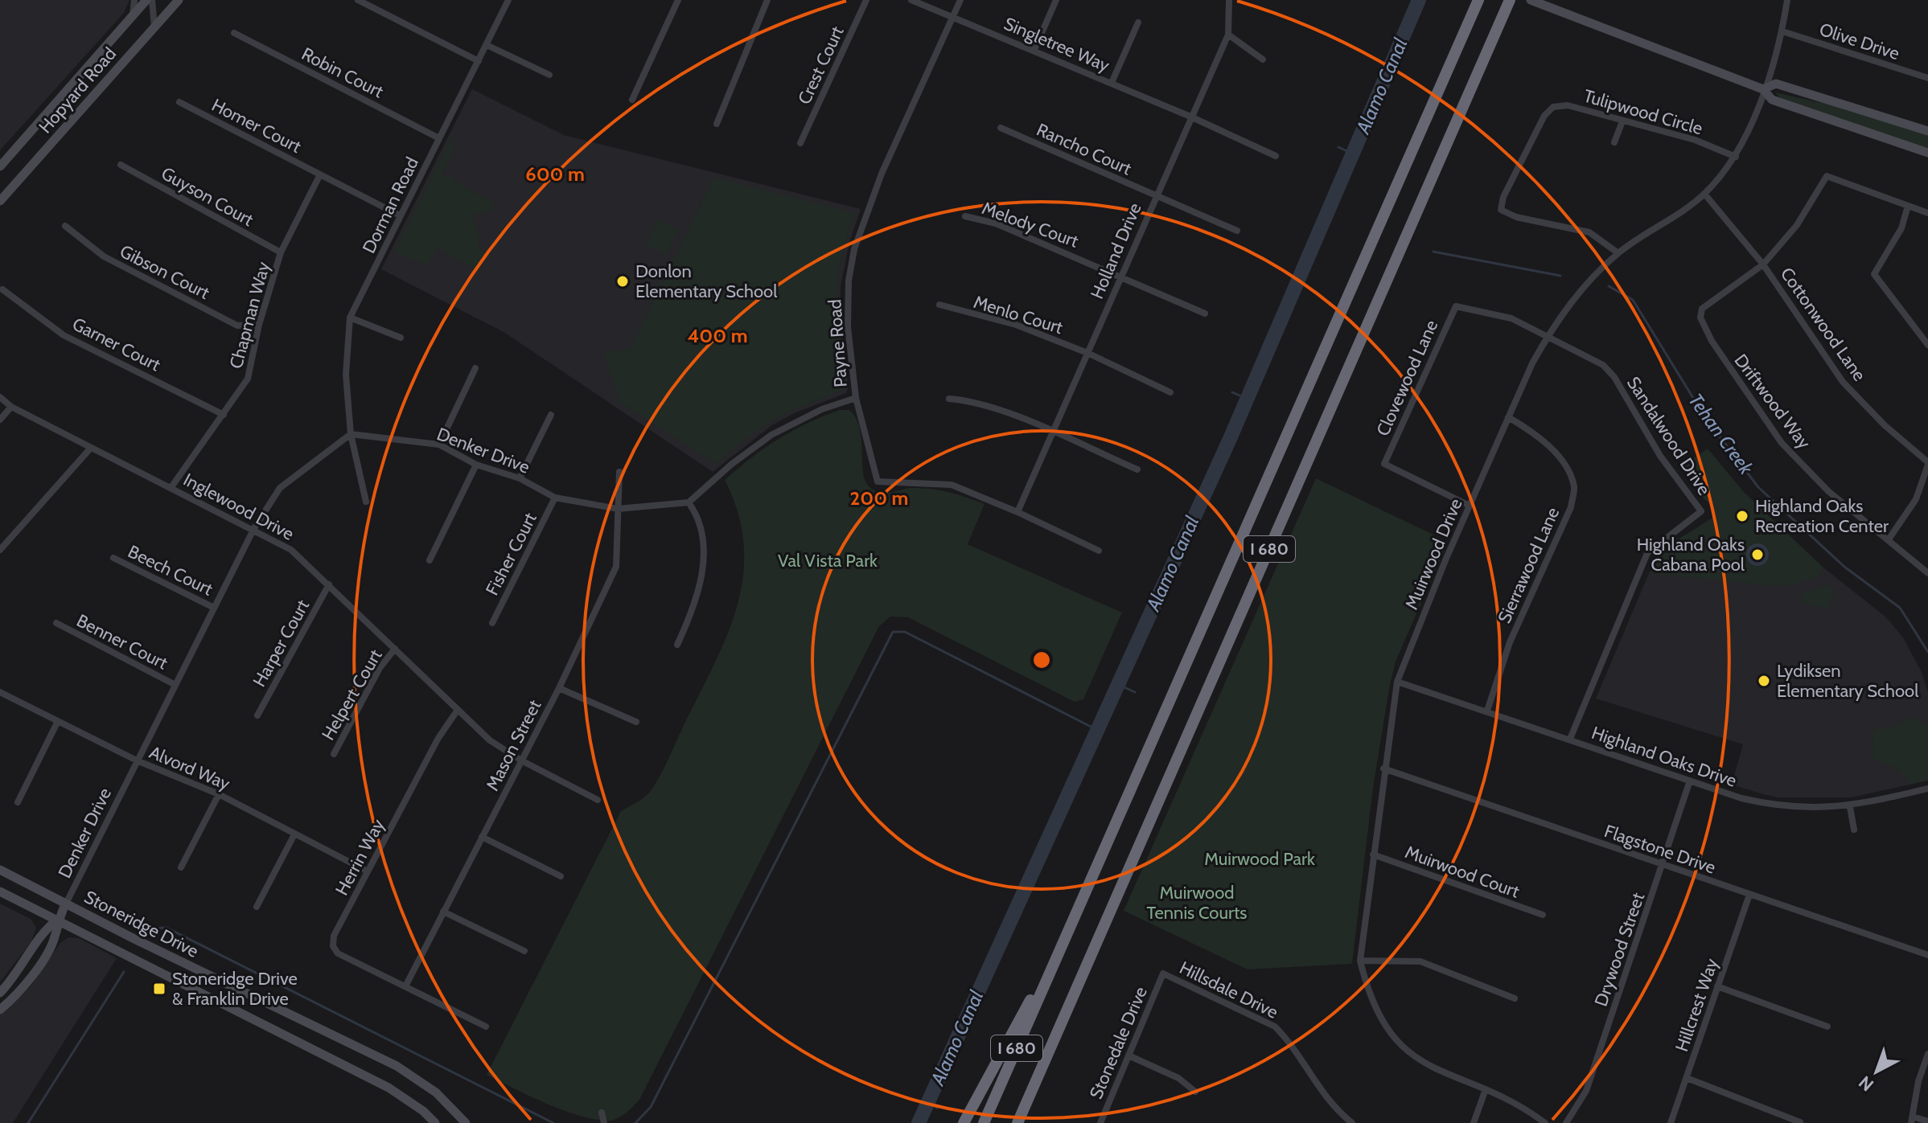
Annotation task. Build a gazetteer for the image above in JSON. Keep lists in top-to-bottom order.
{
  "streets": {
    "highway": ["I 680"],
    "main road": ["Hopyard Road", "Stoneridge Drive"],
    "street": [
      "Olive Drive",
      "Singletree Way",
      "Crest Court",
      "Robin Court",
      "Tulipwood Circle",
      "Homer Court",
      "Rancho Court",
      "Guyson Court",
      "Dorman Road",
      "Melody Court",
      "Holland Drive",
      "Gibson Court",
      "Menlo Court",
      "Chapman Way",
      "Cottonwood Lane",
      "Payne Road",
      "Garner Court",
      "Clovewood Lane",
      "Driftwood Way",
      "Sandalwood Drive",
      "Denker Drive",
      "Inglewood Drive",
      "Fisher Court",
      "Muirwood Drive",
      "Sierrawood Lane",
      "Beech Court",
      "Benner Court",
      "Harper Court",
      "Helpert Court",
      "Mason Street",
      "Highland Oaks Drive",
      "Alvord Way",
      "Flagstone Drive",
      "Herrin Way",
      "Muirwood Court",
      "Drywood Street",
      "Hillsdale Drive",
      "Hillcrest Way",
      "Stonedale Drive"
    ]
  },
  "crossings": [
    ["Olive Drive", "Muirwood Drive"],
    ["Singletree Way", "Holland Drive"],
    ["Singletree Way", "Payne Road"],
    ["Robin Court", "Dorman Road"],
    ["Tulipwood Circle", "Muirwood Drive"],
    ["Homer Court", "Dorman Road"],
    ["Homer Court", "Chapman Way"],
    ["Rancho Court", "Holland Drive"],
    ["Guyson Court", "Chapman Way"],
    ["Dorman Road", "Denker Drive"],
    ["Melody Court", "Holland Drive"],
    ["Holland Drive", "Menlo Court"],
    ["Holland Drive", "Payne Road"],
    ["Gibson Court", "Chapman Way"],
    ["Chapman Way", "Garner Court"],
    ["Chapman Way", "Inglewood Drive"],
    ["Cottonwood Lane", "Driftwood Way"],
    ["Cottonwood Lane", "Muirwood Drive"],
    ["Clovewood Lane", "Sandalwood Drive"],
    ["Clovewood Lane", "Muirwood Drive"],
    ["Sandalwood Drive", "Muirwood Drive"],
    ["Sandalwood Drive", "Highland Oaks Drive"],
    ["Denker Drive", "Inglewood Drive"],
    ["Denker Drive", "Fisher Court"],
    ["Denker Drive", "Beech Court"],
    ["Denker Drive", "Benner Court"],
    ["Denker Drive", "Mason Street"],
    ["Denker Drive", "Alvord Way"],
    ["Denker Drive", "Stoneridge Drive"],
    ["Inglewood Drive", "Harper Court"],
    ["Inglewood Drive", "Helpert Court"],
    ["Inglewood Drive", "Mason Street"],
    ["Inglewood Drive", "Herrin Way"],
    ["Muirwood Drive", "Sierrawood Lane"],
    ["Muirwood Drive", "Highland Oaks Drive"],
    ["Muirwood Drive", "Flagstone Drive"],
    ["Muirwood Drive", "Muirwood Court"],
    ["Sierrawood Lane", "Highland Oaks Drive"],
    ["Mason Street", "Herrin Way"],
    ["Highland Oaks Drive", "Drywood Street"],
    ["Alvord Way", "Herrin Way"],
    ["Flagstone Drive", "Drywood Street"],
    ["Flagstone Drive", "Hillcrest Way"],
    ["Hillsdale Drive", "Stonedale Drive"]
  ],
  "water": ["Alamo Canal", "Tehan Creek"],
  "parks": ["Val Vista Park", "Muirwood Park", "Muirwood Tennis Courts"],
  "places": {
    "other": [
      "Donlon Elementary School",
      "Highland Oaks Recreation Center",
      "Highland Oaks Cabana Pool",
      "Lydiksen Elementary School"
    ],
    "transit": ["Stoneridge Drive & Franklin Drive"]
  },
  "north": "bottom left",
  "rings": ["600 m", "400 m", "200 m"]
}
